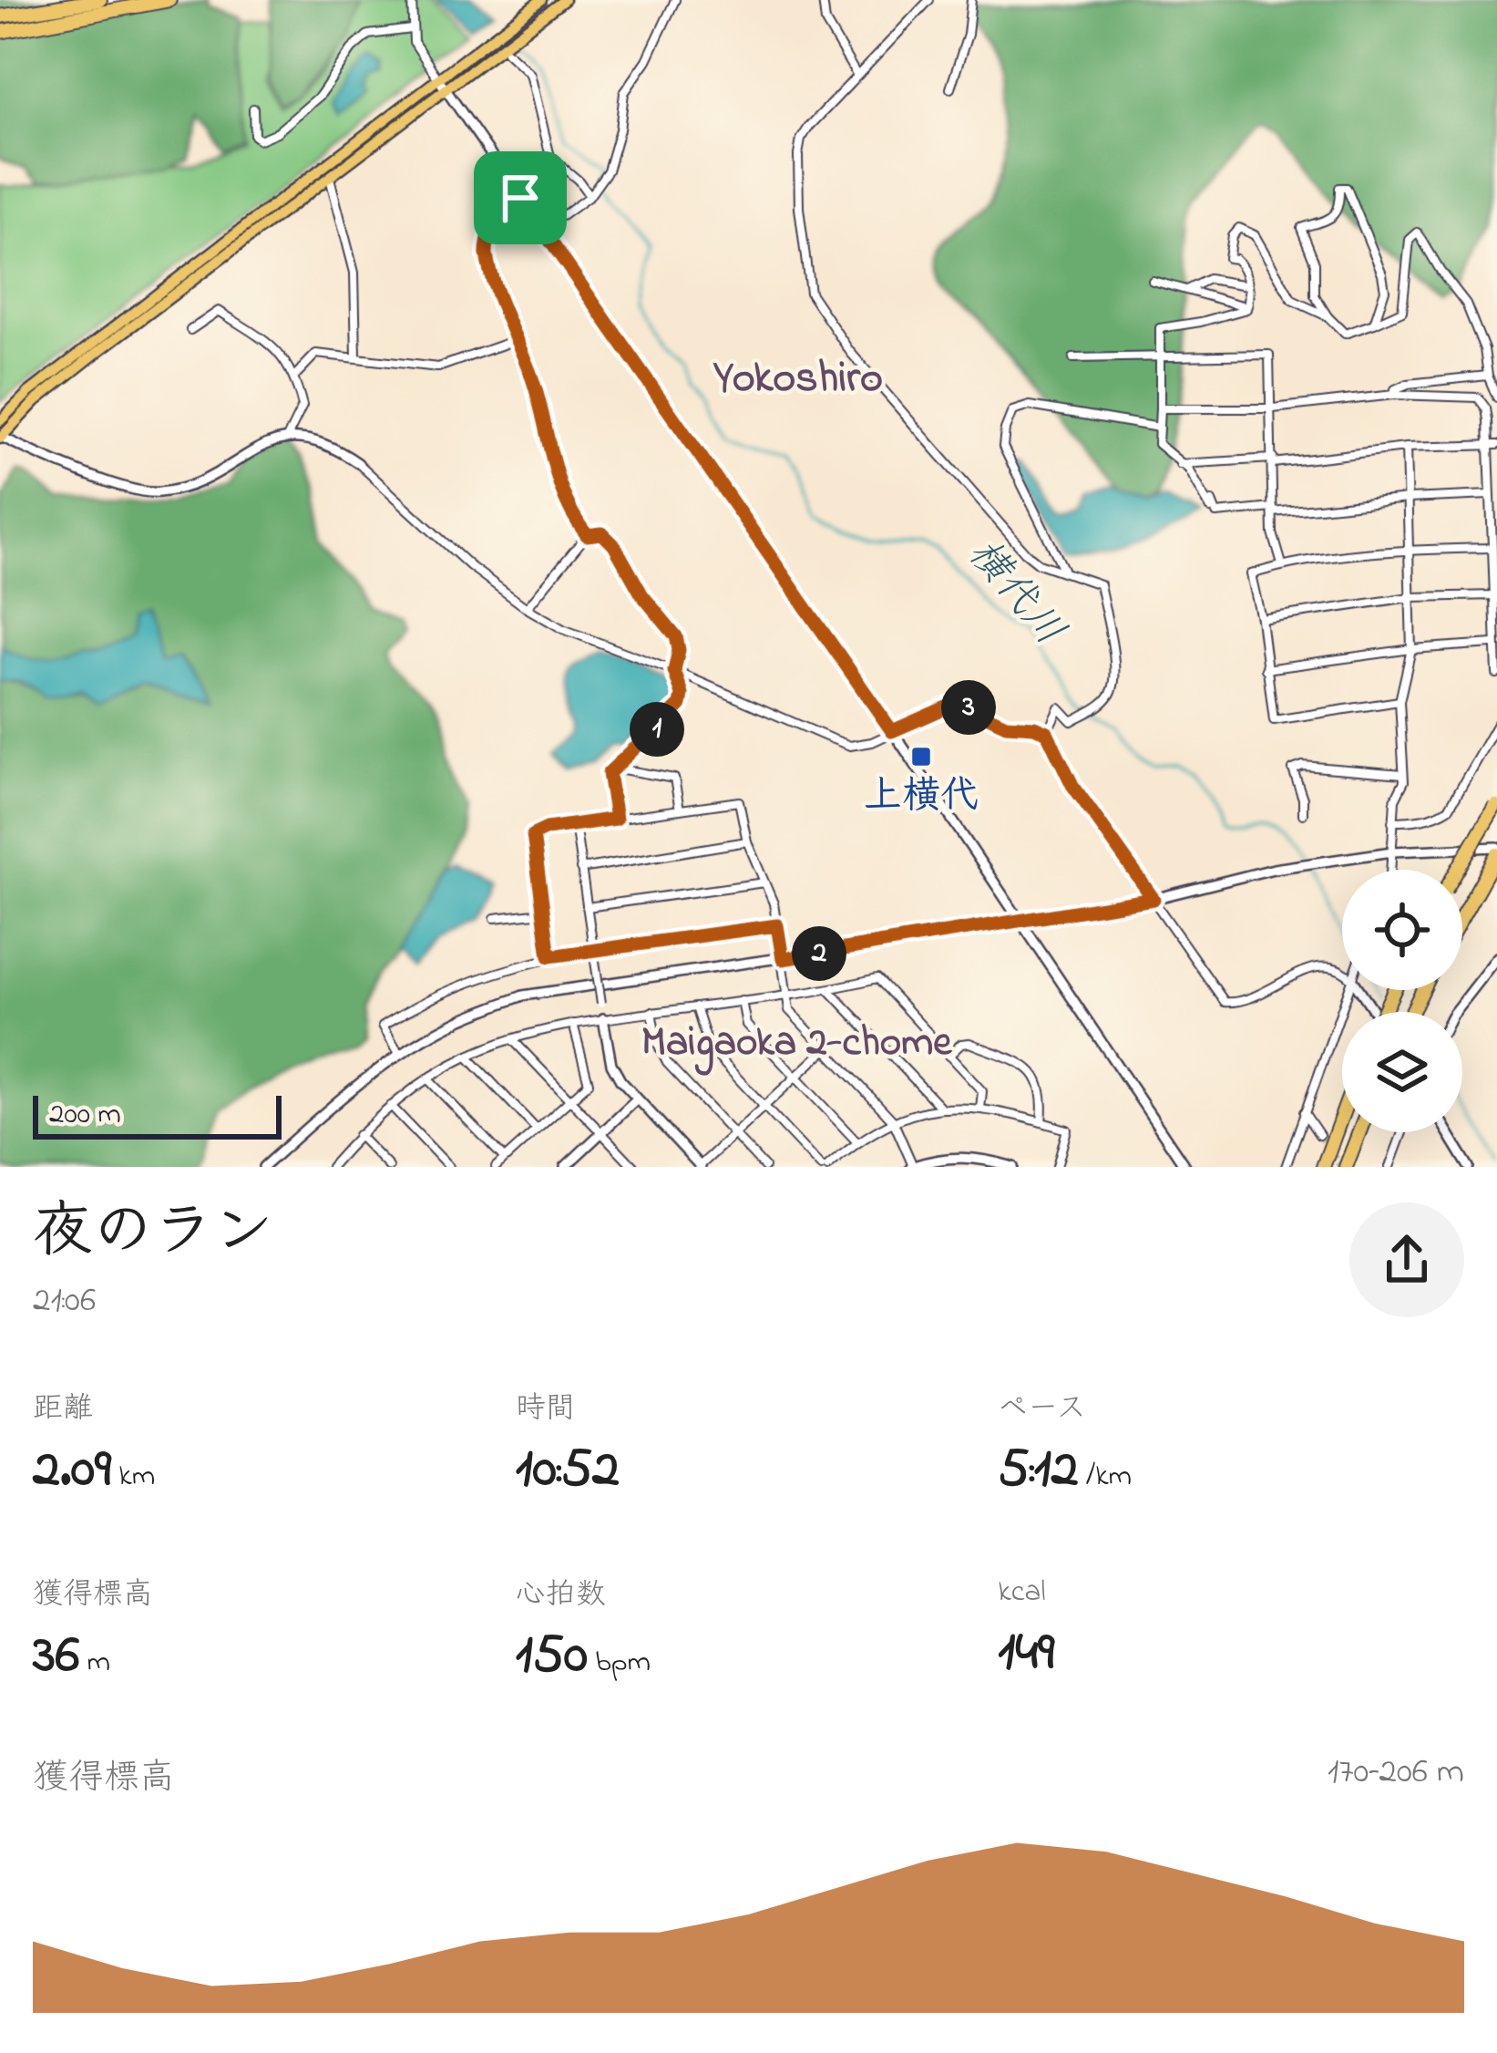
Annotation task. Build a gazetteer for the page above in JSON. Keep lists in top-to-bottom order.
{
  "districts": ["Yokoshiro", "Maigaoka 2-chome"],
  "water": ["横代川"],
  "places": {
    "transit": ["上横代"]
  },
  "scale_bar": "200 m",
  "page": {
    "pins": ["3", "1", "2"],
    "scale": "200 m",
    "heading": ["夜のラン", "21:06"],
    "stats": [
      ["距離", "2.09 km"],
      ["時間", "10:52"],
      ["ペース", "5:12 /km"],
      ["獲得標高", "36 m"],
      ["心拍数", "150 bpm"],
      ["kcal", "149"]
    ],
    "chart": ["獲得標高", "170–206 m"]
  }
}
